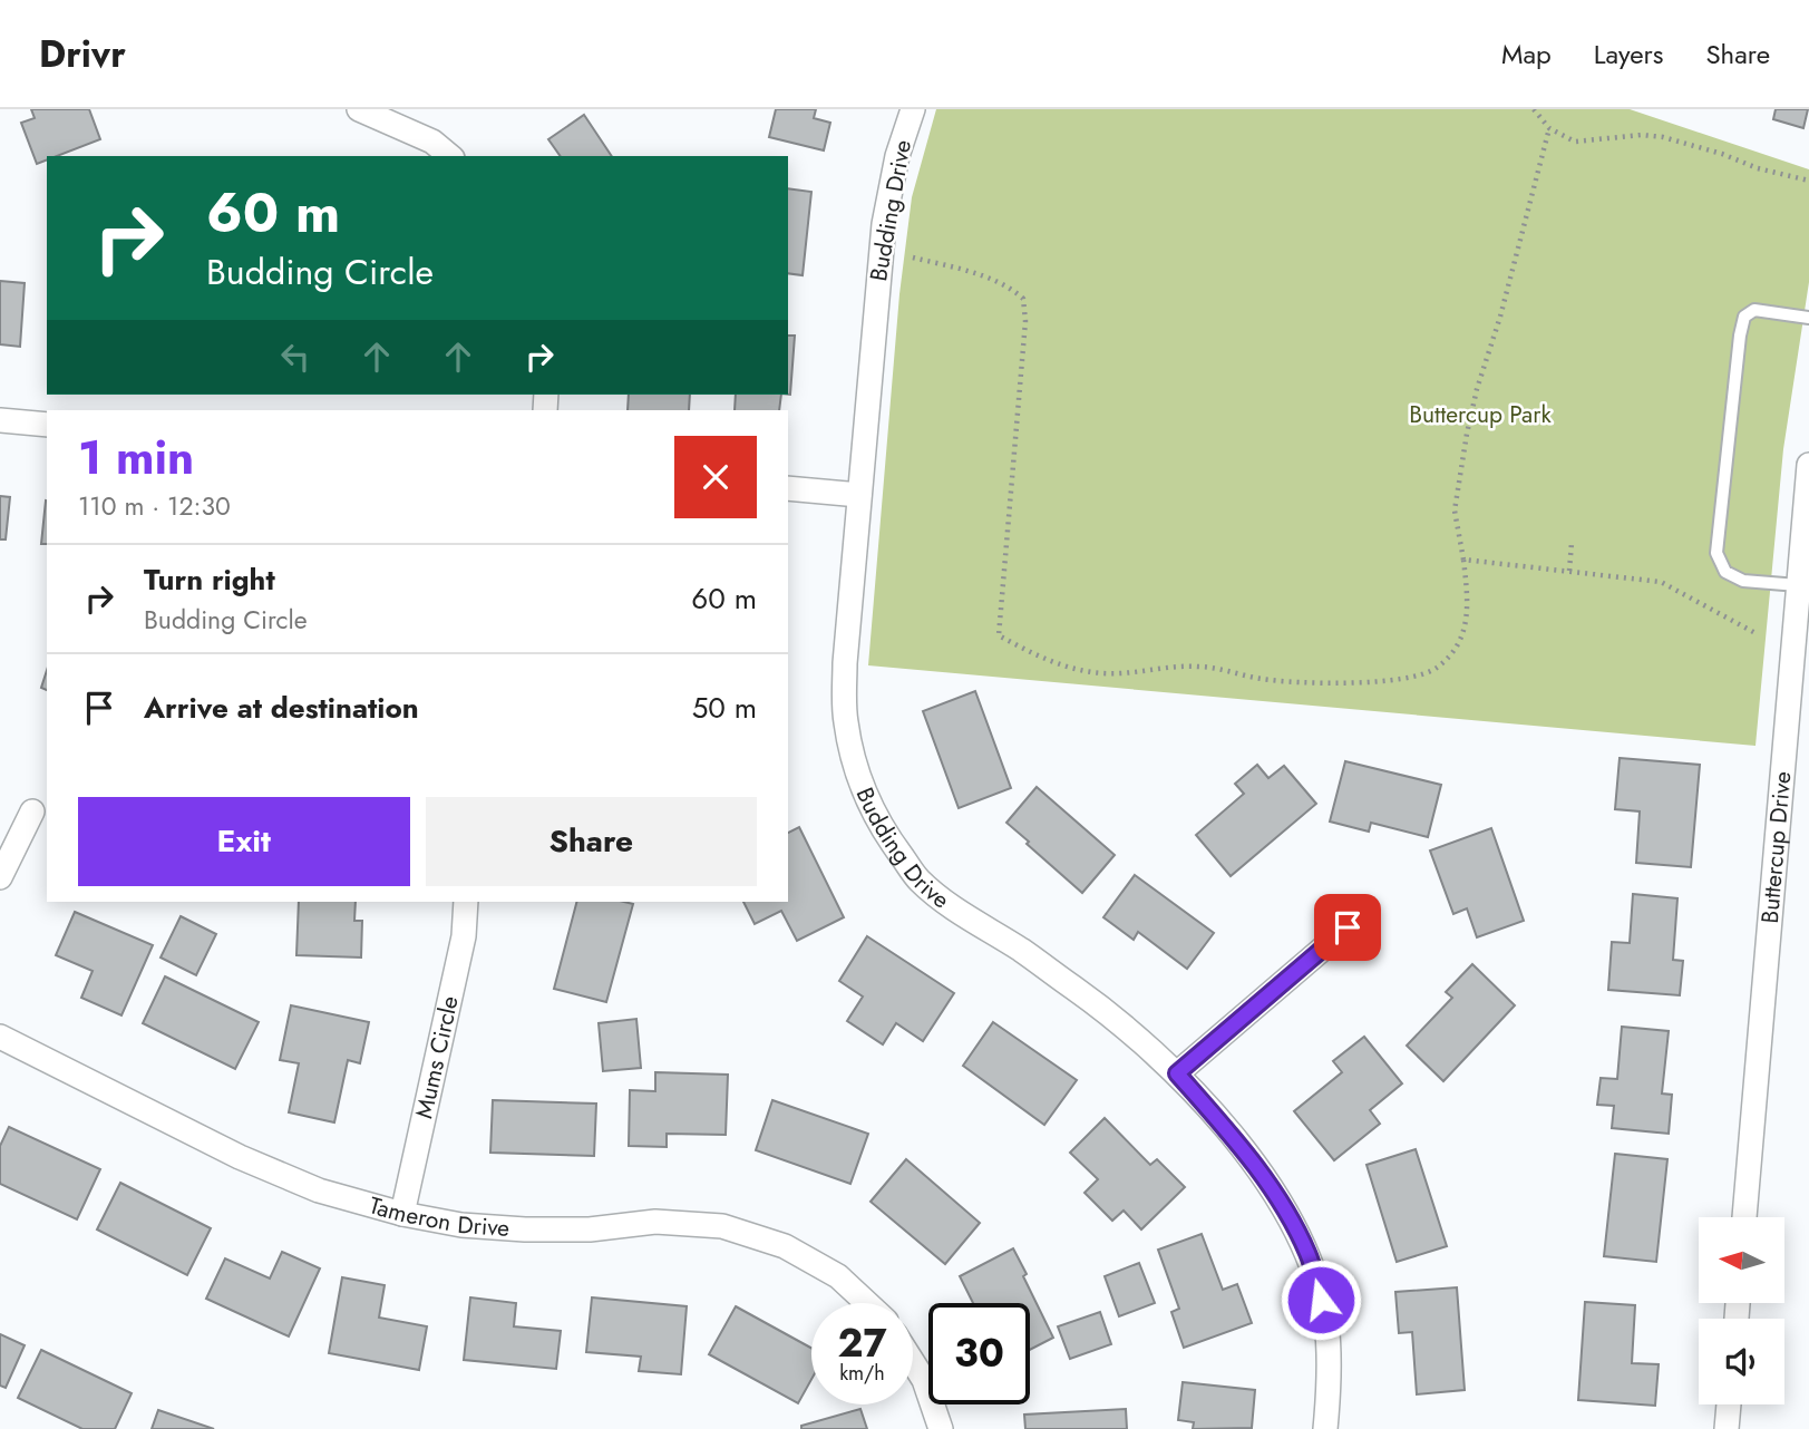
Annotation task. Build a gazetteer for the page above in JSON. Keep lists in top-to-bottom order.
{
  "streets": {
    "street": [
      "Budding Drive",
      "Buttercup Drive",
      "Mums Circle",
      "Tameron Drive"
    ]
  },
  "crossings": [
    ["Mums Circle", "Tameron Drive"]
  ],
  "parks": ["Buttercup Park"],
  "north": "left",
  "page": {
    "header": "Drivr",
    "nav": ["Map", "Layers", "Share"],
    "turn": ["60 m", "Budding Circle"],
    "heading": ["1 min", "110 m · 12:30"],
    "list": [
      {
        "name": "Turn right",
        "note": "Budding Circle",
        "value": "60 m"
      },
      {
        "name": "Arrive at destination",
        "value": "50 m"
      }
    ],
    "buttons": ["Exit", "Share"],
    "speed": "27 km/h",
    "limit": "30"
  }
}
